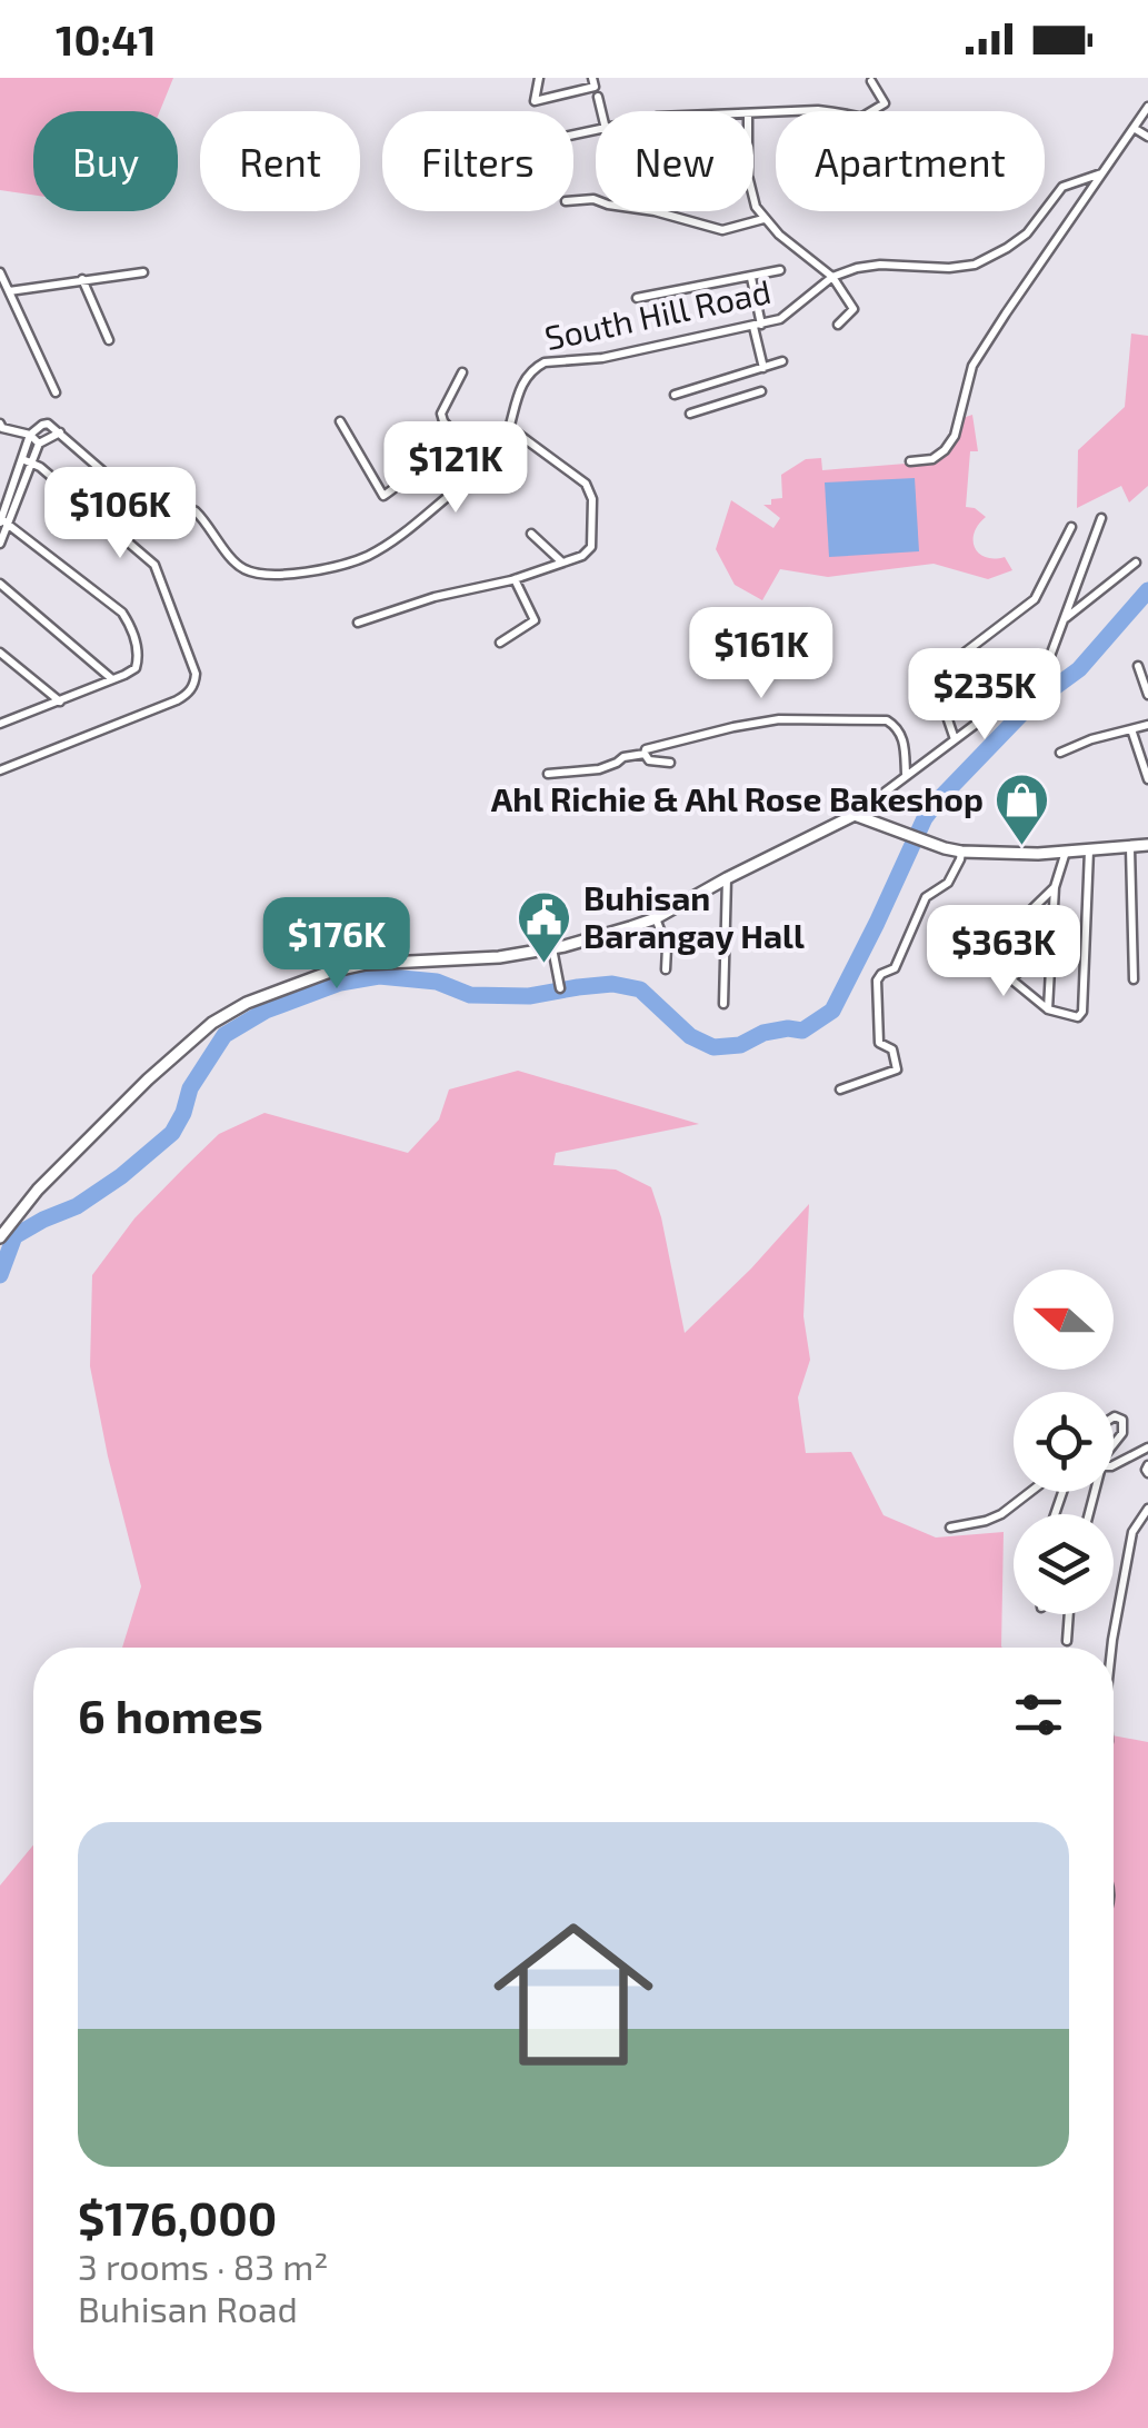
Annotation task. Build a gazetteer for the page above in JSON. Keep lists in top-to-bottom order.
{
  "streets": {
    "street": ["South Hill Road"]
  },
  "places": {
    "shop": ["Ahl Richie & Ahl Rose Bakeshop"],
    "public building": ["Buhisan Barangay Hall"]
  },
  "north": "left",
  "page": {
    "status": "10:41",
    "chip": [
      "Buy",
      "Rent",
      "Filters",
      "New",
      "Apartment"
    ],
    "price": [
      "$121K",
      "$106K",
      "$161K",
      "$235K",
      "$176K",
      "$363K"
    ],
    "heading": "6 homes",
    "list": [
      {
        "name": "$176,000",
        "note": "3 rooms · 83 m² · Buhisan Road"
      }
    ]
  }
}
